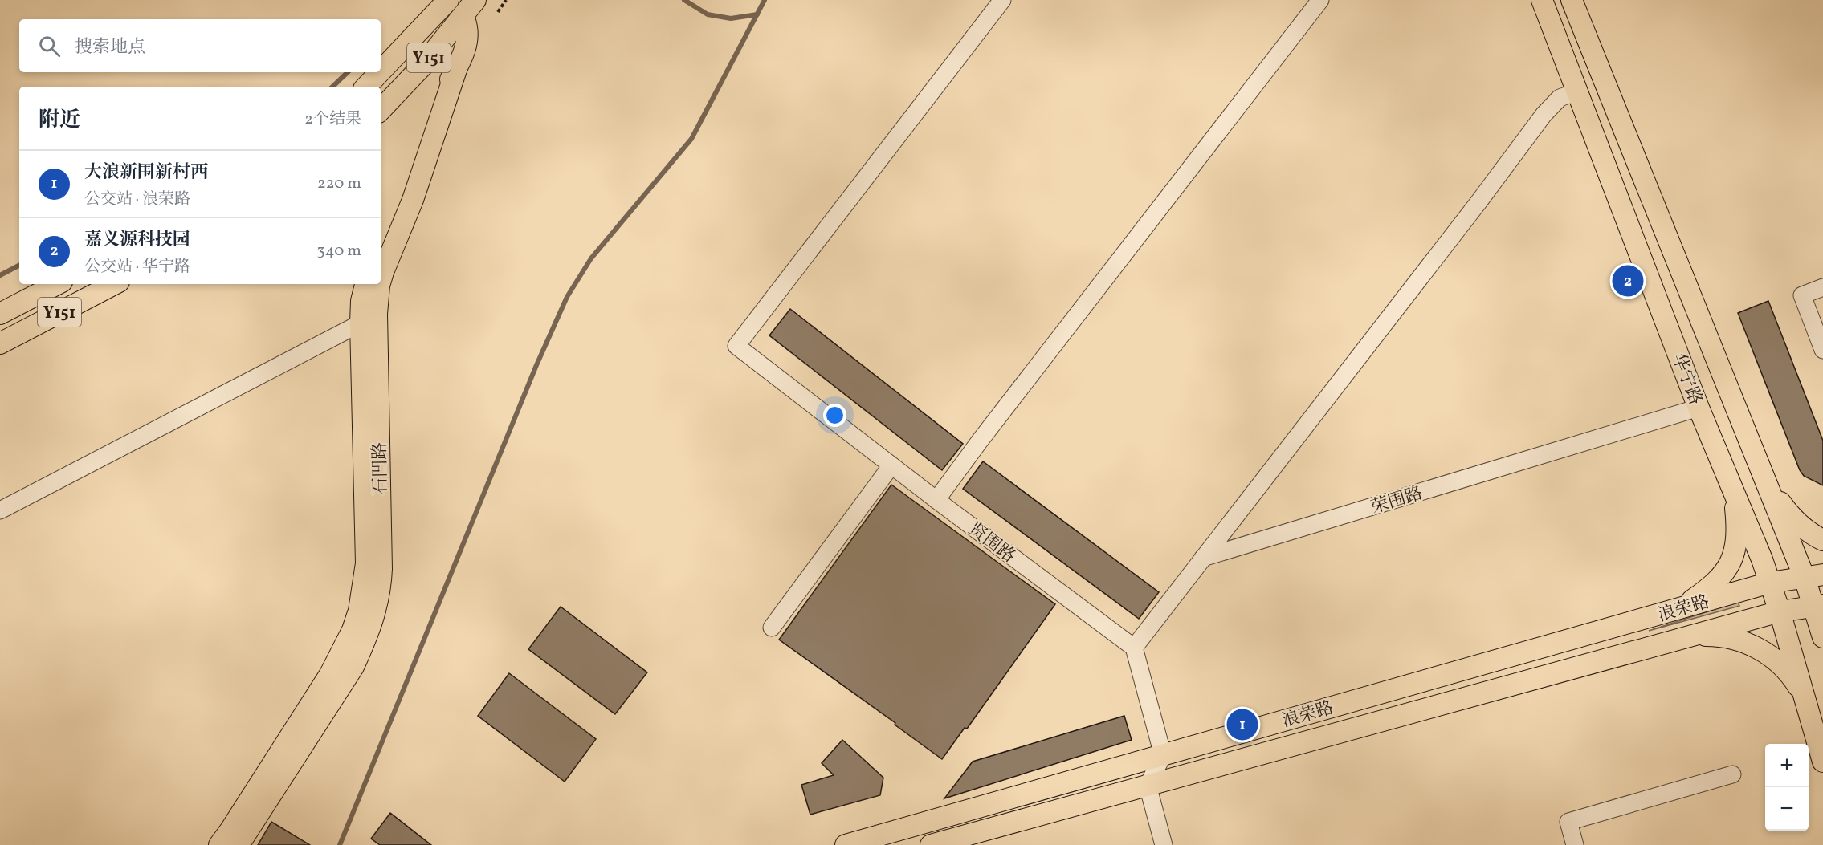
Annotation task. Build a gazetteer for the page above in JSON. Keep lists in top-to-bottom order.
{
  "streets": {
    "main road": [
      "Y151",
      "华宁路",
      "石凹路",
      "浪荣路"
    ],
    "street": ["荣围路", "贤围路"]
  },
  "crossings": [
    ["Y151", "石凹路"],
    ["华宁路", "荣围路"],
    ["华宁路", "浪荣路"]
  ],
  "page": {
    "search": "搜索地点",
    "heading": ["附近", "2个结果"],
    "list": [
      {
        "mark": "1",
        "name": "大浪新围新村西",
        "note": "公交站 · 浪荣路",
        "value": "220 m"
      },
      {
        "mark": "2",
        "name": "嘉义源科技园",
        "note": "公交站 · 华宁路",
        "value": "340 m"
      }
    ],
    "pins": ["2", "1"],
    "map_buttons": ["+", "−"]
  }
}
